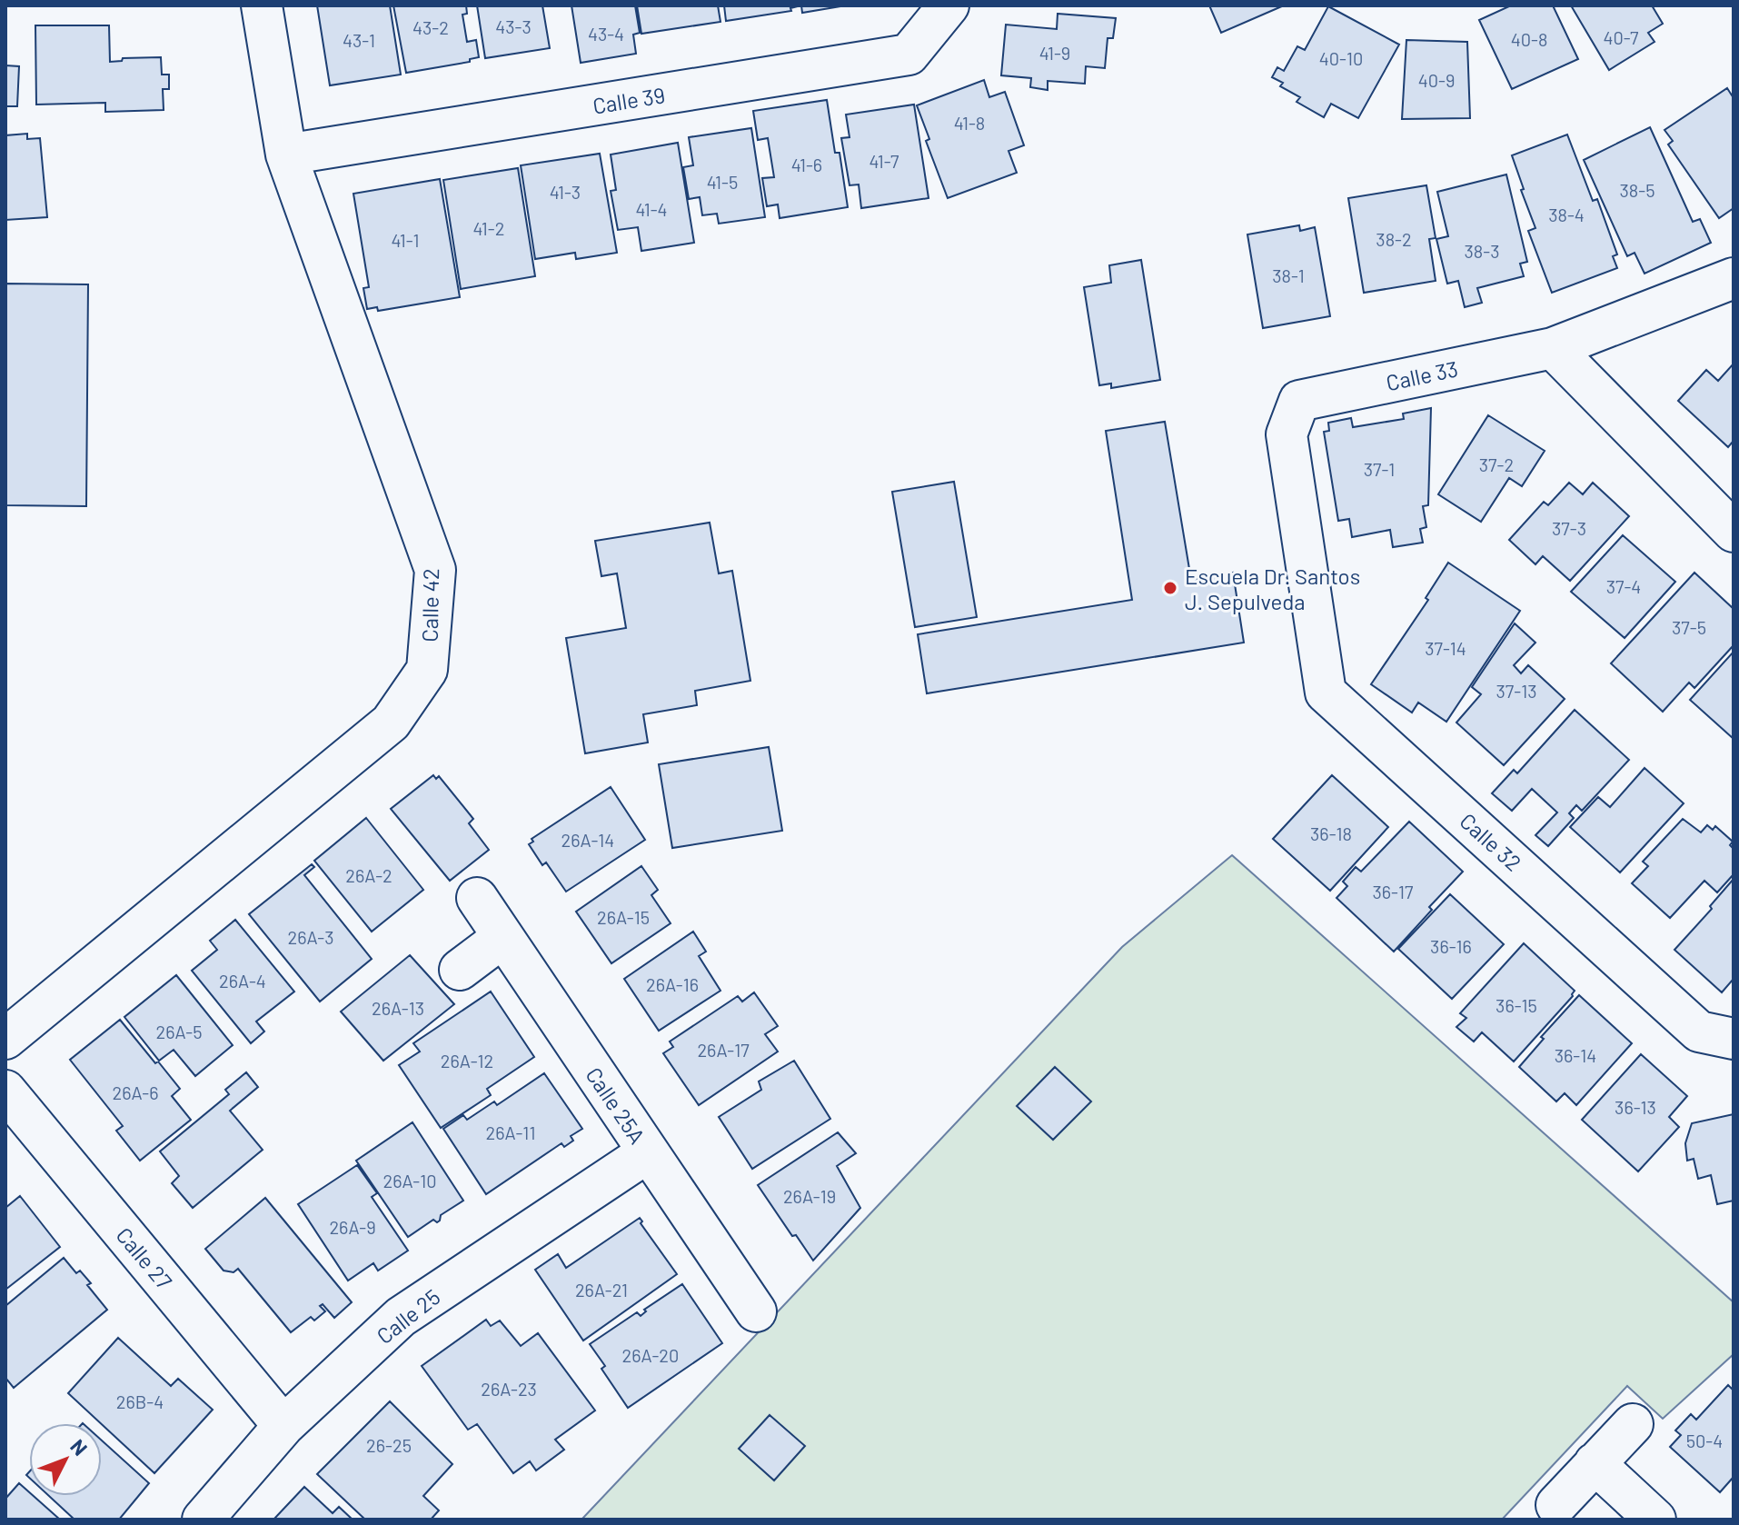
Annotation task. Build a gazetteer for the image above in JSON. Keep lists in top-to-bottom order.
{
  "streets": {
    "street": [
      "Calle 39",
      "Calle 33",
      "Calle 42",
      "Calle 32",
      "Calle 25A",
      "Calle 27",
      "Calle 25"
    ]
  },
  "crossings": [
    ["Calle 39", "Calle 42"],
    ["Calle 33", "Calle 32"],
    ["Calle 25A", "Calle 25"],
    ["Calle 27", "Calle 25"]
  ],
  "places": ["Escuela Dr. Santos J. Sepulveda"],
  "house_numbers": [
    "43-3",
    "43-2",
    "43-4",
    "40-7",
    "40-8",
    "43-1",
    "41-9",
    "40-10",
    "40-9",
    "41-8",
    "41-7",
    "41-6",
    "41-5",
    "38-5",
    "41-3",
    "41-4",
    "38-4",
    "41-2",
    "38-2",
    "41-1",
    "38-3",
    "38-1",
    "37-2",
    "37-1",
    "37-3",
    "37-4",
    "37-5",
    "37-14",
    "37-13",
    "36-18",
    "26A-14",
    "26A-2",
    "36-17",
    "26A-15",
    "26A-3",
    "36-16",
    "26A-4",
    "26A-16",
    "36-15",
    "26A-13",
    "26A-5",
    "26A-17",
    "36-14",
    "26A-12",
    "26A-6",
    "36-13",
    "26A-11",
    "26A-10",
    "26A-19",
    "26A-9",
    "26A-21",
    "26A-20",
    "26A-23",
    "26B-4",
    "50-4",
    "26-25"
  ],
  "north": "top right"
}
